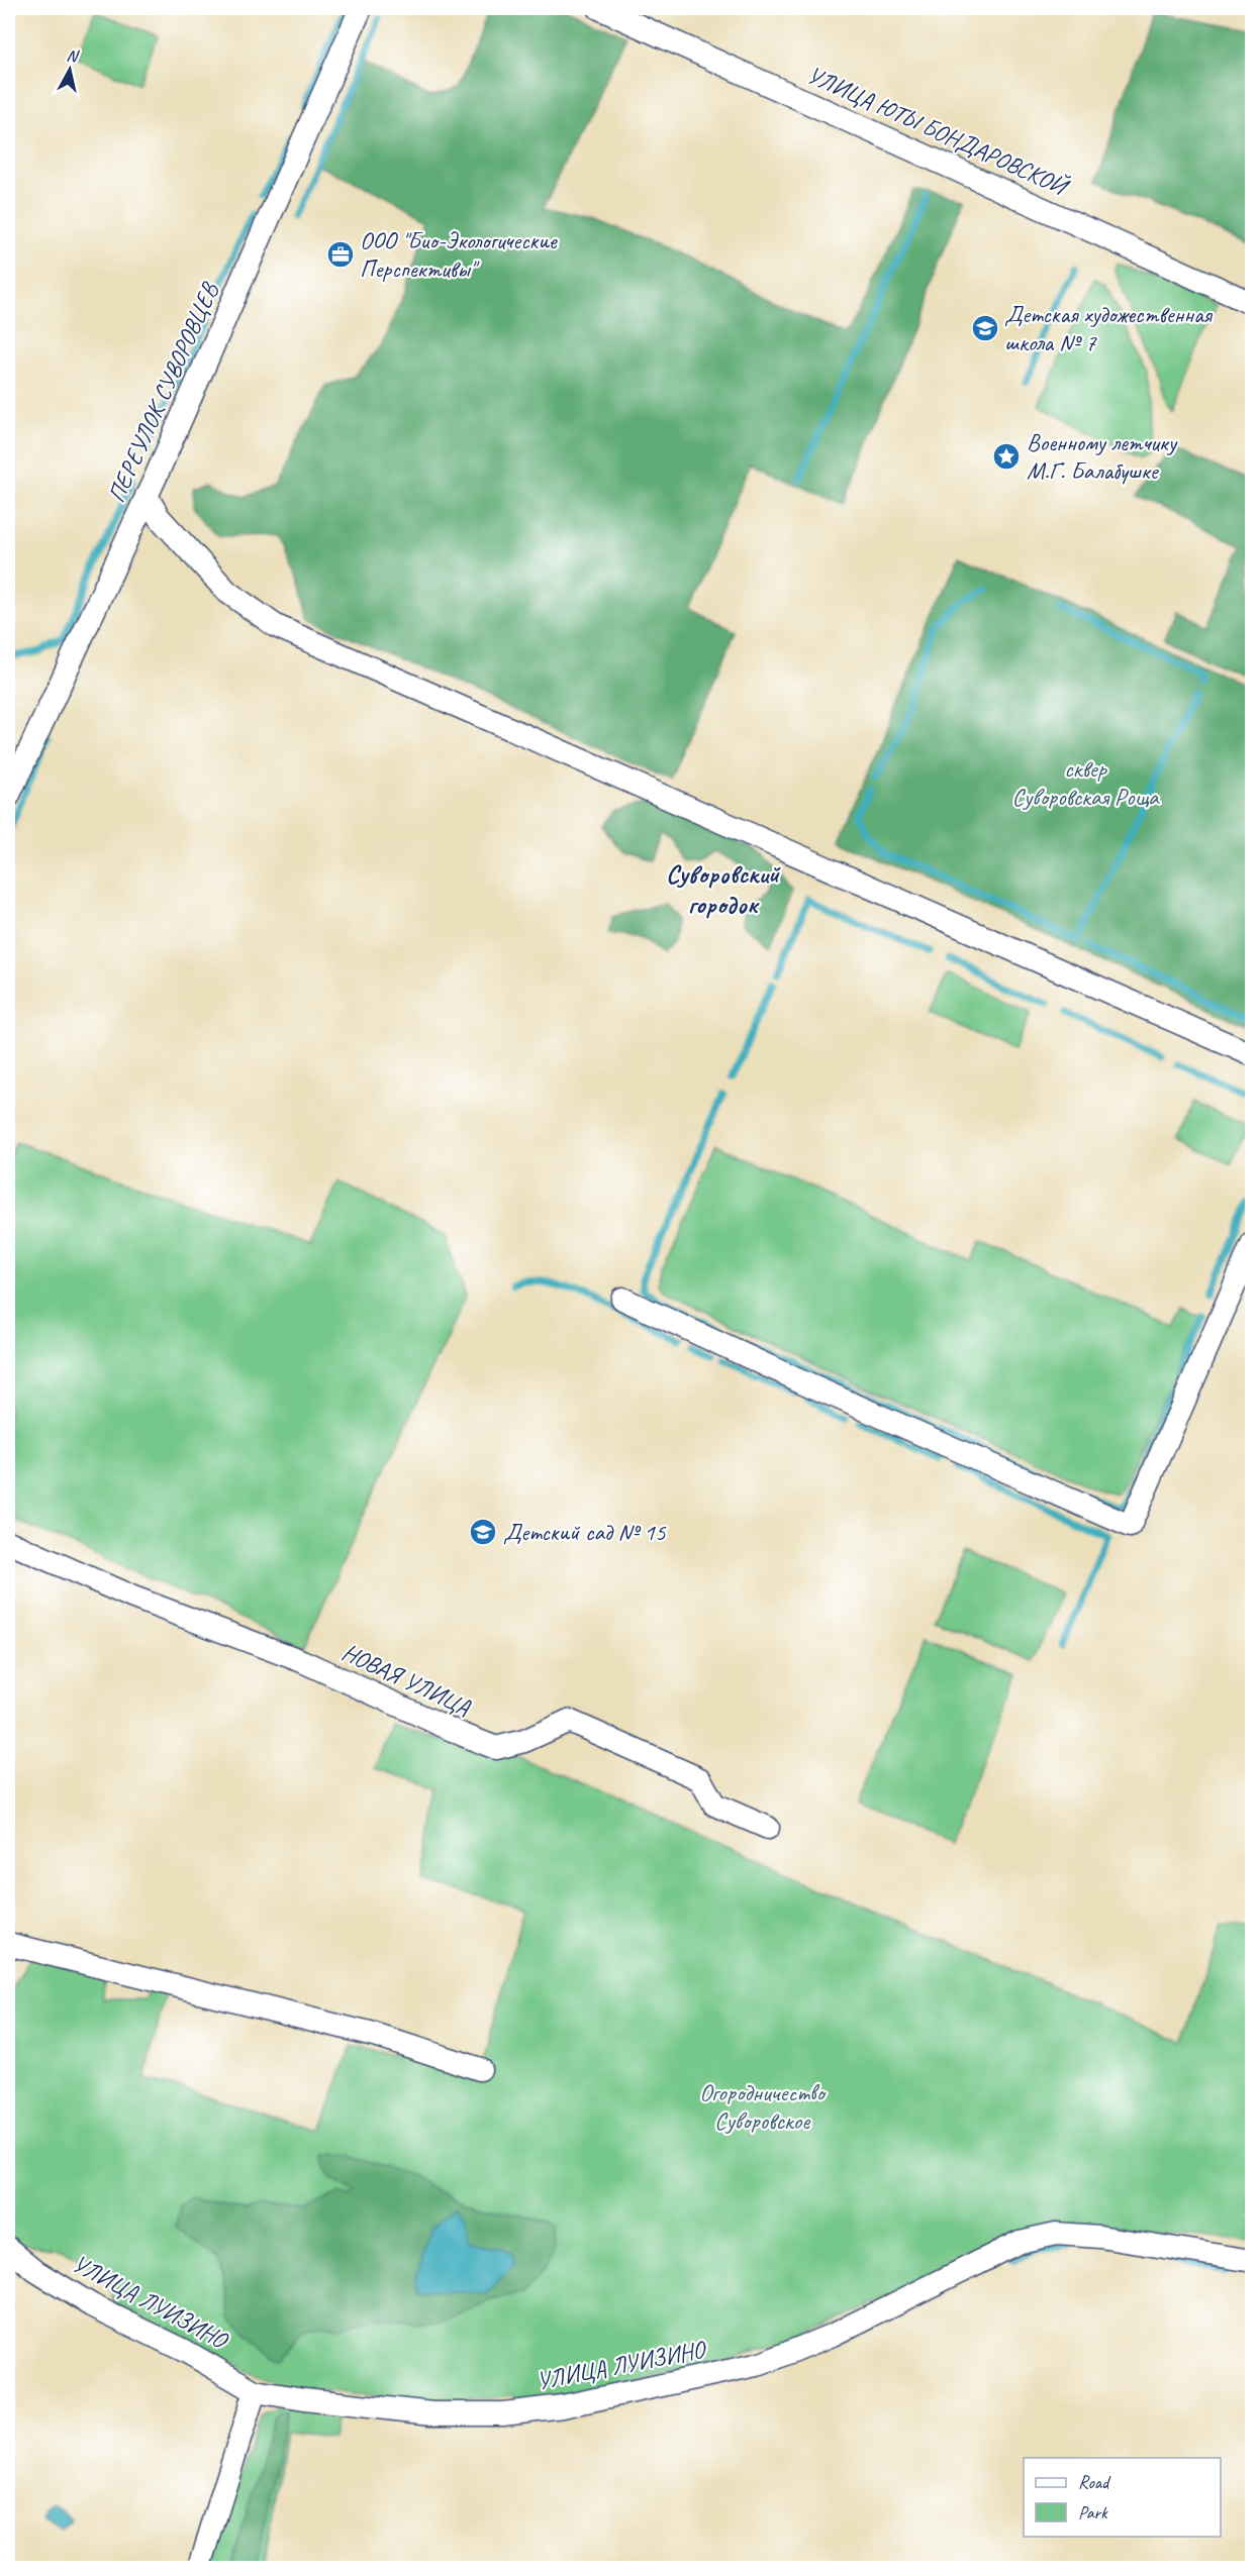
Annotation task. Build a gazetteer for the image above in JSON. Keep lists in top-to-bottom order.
{
  "streets": {
    "street": [
      "УЛИЦА ЮТЫ БОНДАРОВСКОЙ",
      "ПЕРЕУЛОК СУВОРОВЦЕВ",
      "НОВАЯ УЛИЦА",
      "УЛИЦА ЛУИЗИНО"
    ]
  },
  "districts": ["Суворовский городок"],
  "parks": ["сквер Суворовская Роща", "Огородничество Суворовское"],
  "places": {
    "office": ["ООО \"Био-Экологические Перспективы\""],
    "school or university": ["Детская художественная школа № 7", "Детский сад № 15"],
    "place": ["Военному летчику М.Г. Балабушке"]
  },
  "legend": ["Road", "Park"],
  "north": "top"
}
